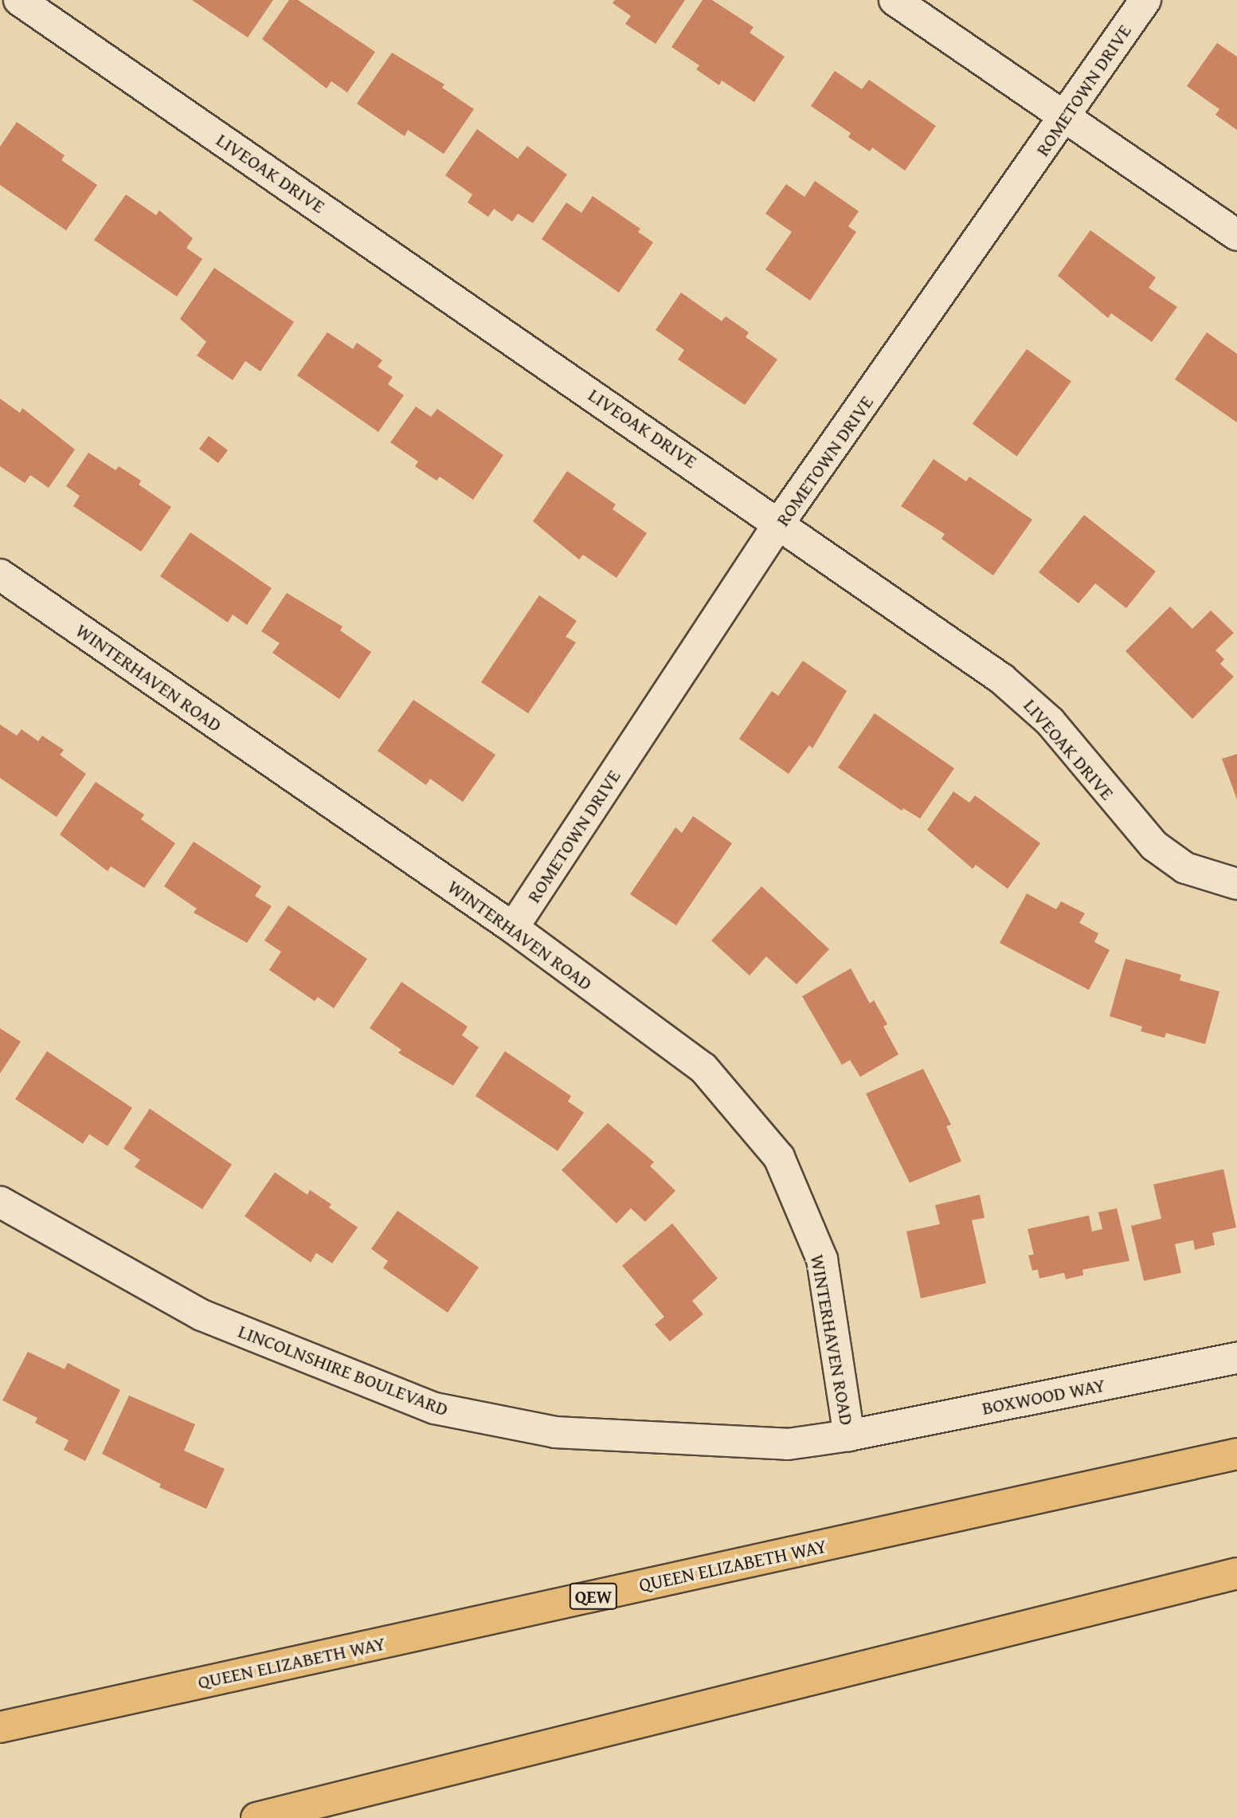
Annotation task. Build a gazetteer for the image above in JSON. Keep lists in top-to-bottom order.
{
  "streets": {
    "highway": ["QUEEN ELIZABETH WAY", "QEW"],
    "street": [
      "ROMETOWN DRIVE",
      "LIVEOAK DRIVE",
      "WINTERHAVEN ROAD",
      "LINCOLNSHIRE BOULEVARD",
      "BOXWOOD WAY"
    ]
  },
  "crossings": [
    ["ROMETOWN DRIVE", "LIVEOAK DRIVE"],
    ["ROMETOWN DRIVE", "WINTERHAVEN ROAD"],
    ["WINTERHAVEN ROAD", "LINCOLNSHIRE BOULEVARD"],
    ["WINTERHAVEN ROAD", "BOXWOOD WAY"],
    ["LINCOLNSHIRE BOULEVARD", "BOXWOOD WAY"]
  ]
}
